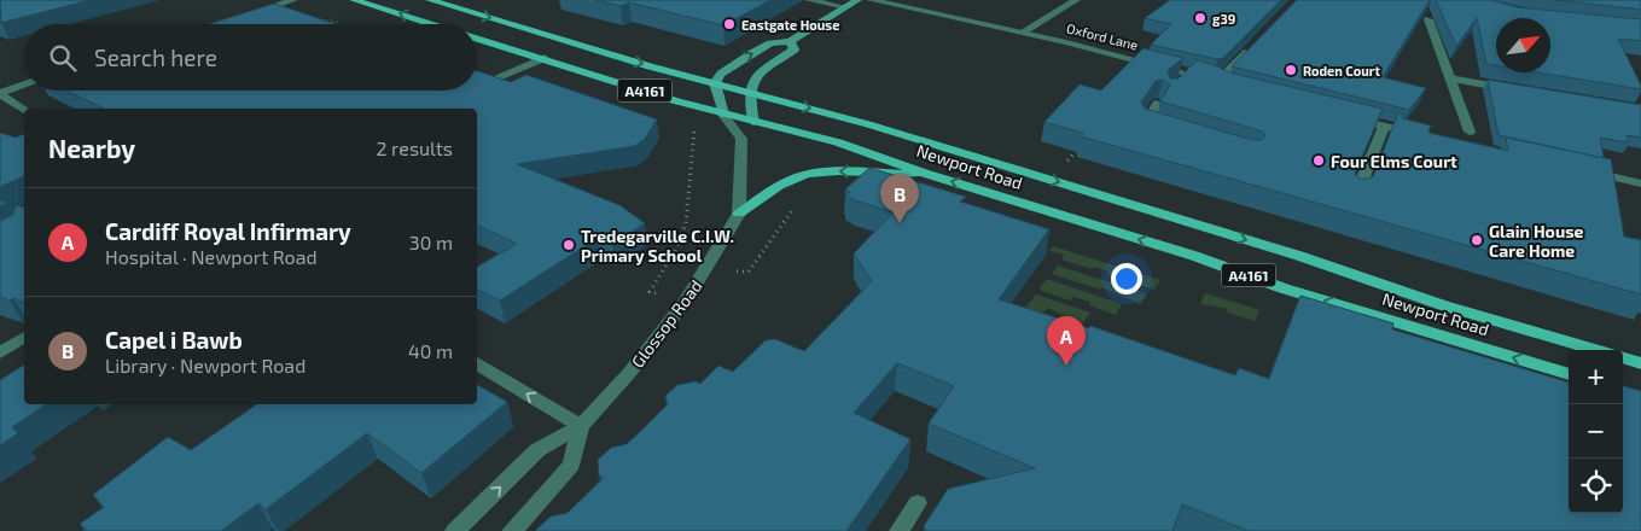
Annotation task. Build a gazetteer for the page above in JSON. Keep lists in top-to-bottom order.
{
  "streets": {
    "main road": ["A4161", "Newport Road"],
    "street": ["Oxford Lane", "Glossop Road"]
  },
  "places": [
    "g39",
    "Eastgate House",
    "Roden Court",
    "Four Elms Court",
    "Glain House Care Home",
    "Tredegarville C.I.W. Primary School"
  ],
  "north": "top right",
  "page": {
    "search": "Search here",
    "heading": ["Nearby", "2 results"],
    "pins": ["B", "A"],
    "list": [
      {
        "mark": "A",
        "name": "Cardiff Royal Infirmary",
        "note": "Hospital · Newport Road",
        "value": "30 m"
      },
      {
        "mark": "B",
        "name": "Capel i Bawb",
        "note": "Library · Newport Road",
        "value": "40 m"
      }
    ],
    "map_buttons": ["+", "−"]
  }
}
